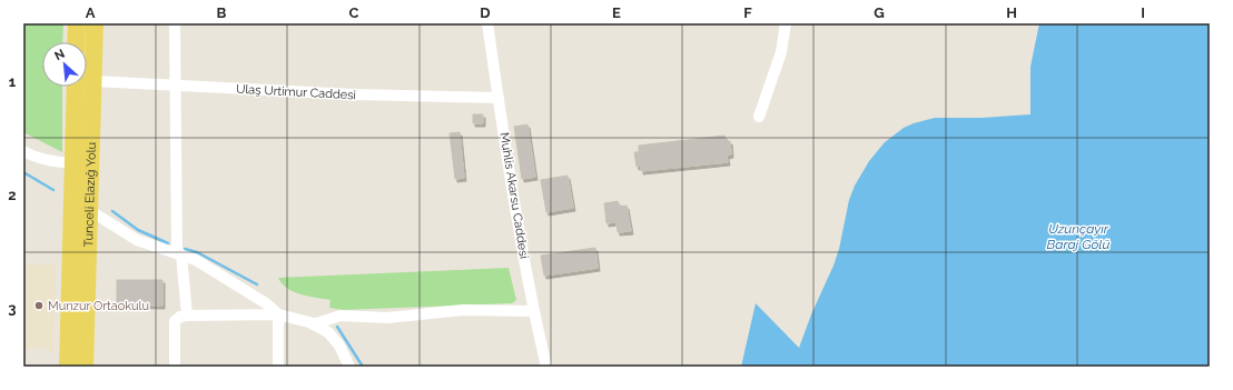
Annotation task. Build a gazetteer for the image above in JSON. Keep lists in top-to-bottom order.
{
  "streets": {
    "main road": ["Tunceli Elazığ Yolu"],
    "street": ["Ulaş Urtimur Caddesi", "Muhlis Akarsu Caddesi"]
  },
  "crossings": [
    ["Ulaş Urtimur Caddesi", "Tunceli Elazığ Yolu"],
    ["Ulaş Urtimur Caddesi", "Muhlis Akarsu Caddesi"]
  ],
  "water": ["Uzunçayır Baraj Gölü"],
  "places": ["Munzur Ortaokulu"],
  "north": "top left",
  "grid": {
    "columns": [
      "A",
      "B",
      "C",
      "D",
      "E",
      "F",
      "G",
      "H",
      "I"
    ],
    "rows": ["1", "2", "3"]
  }
}
